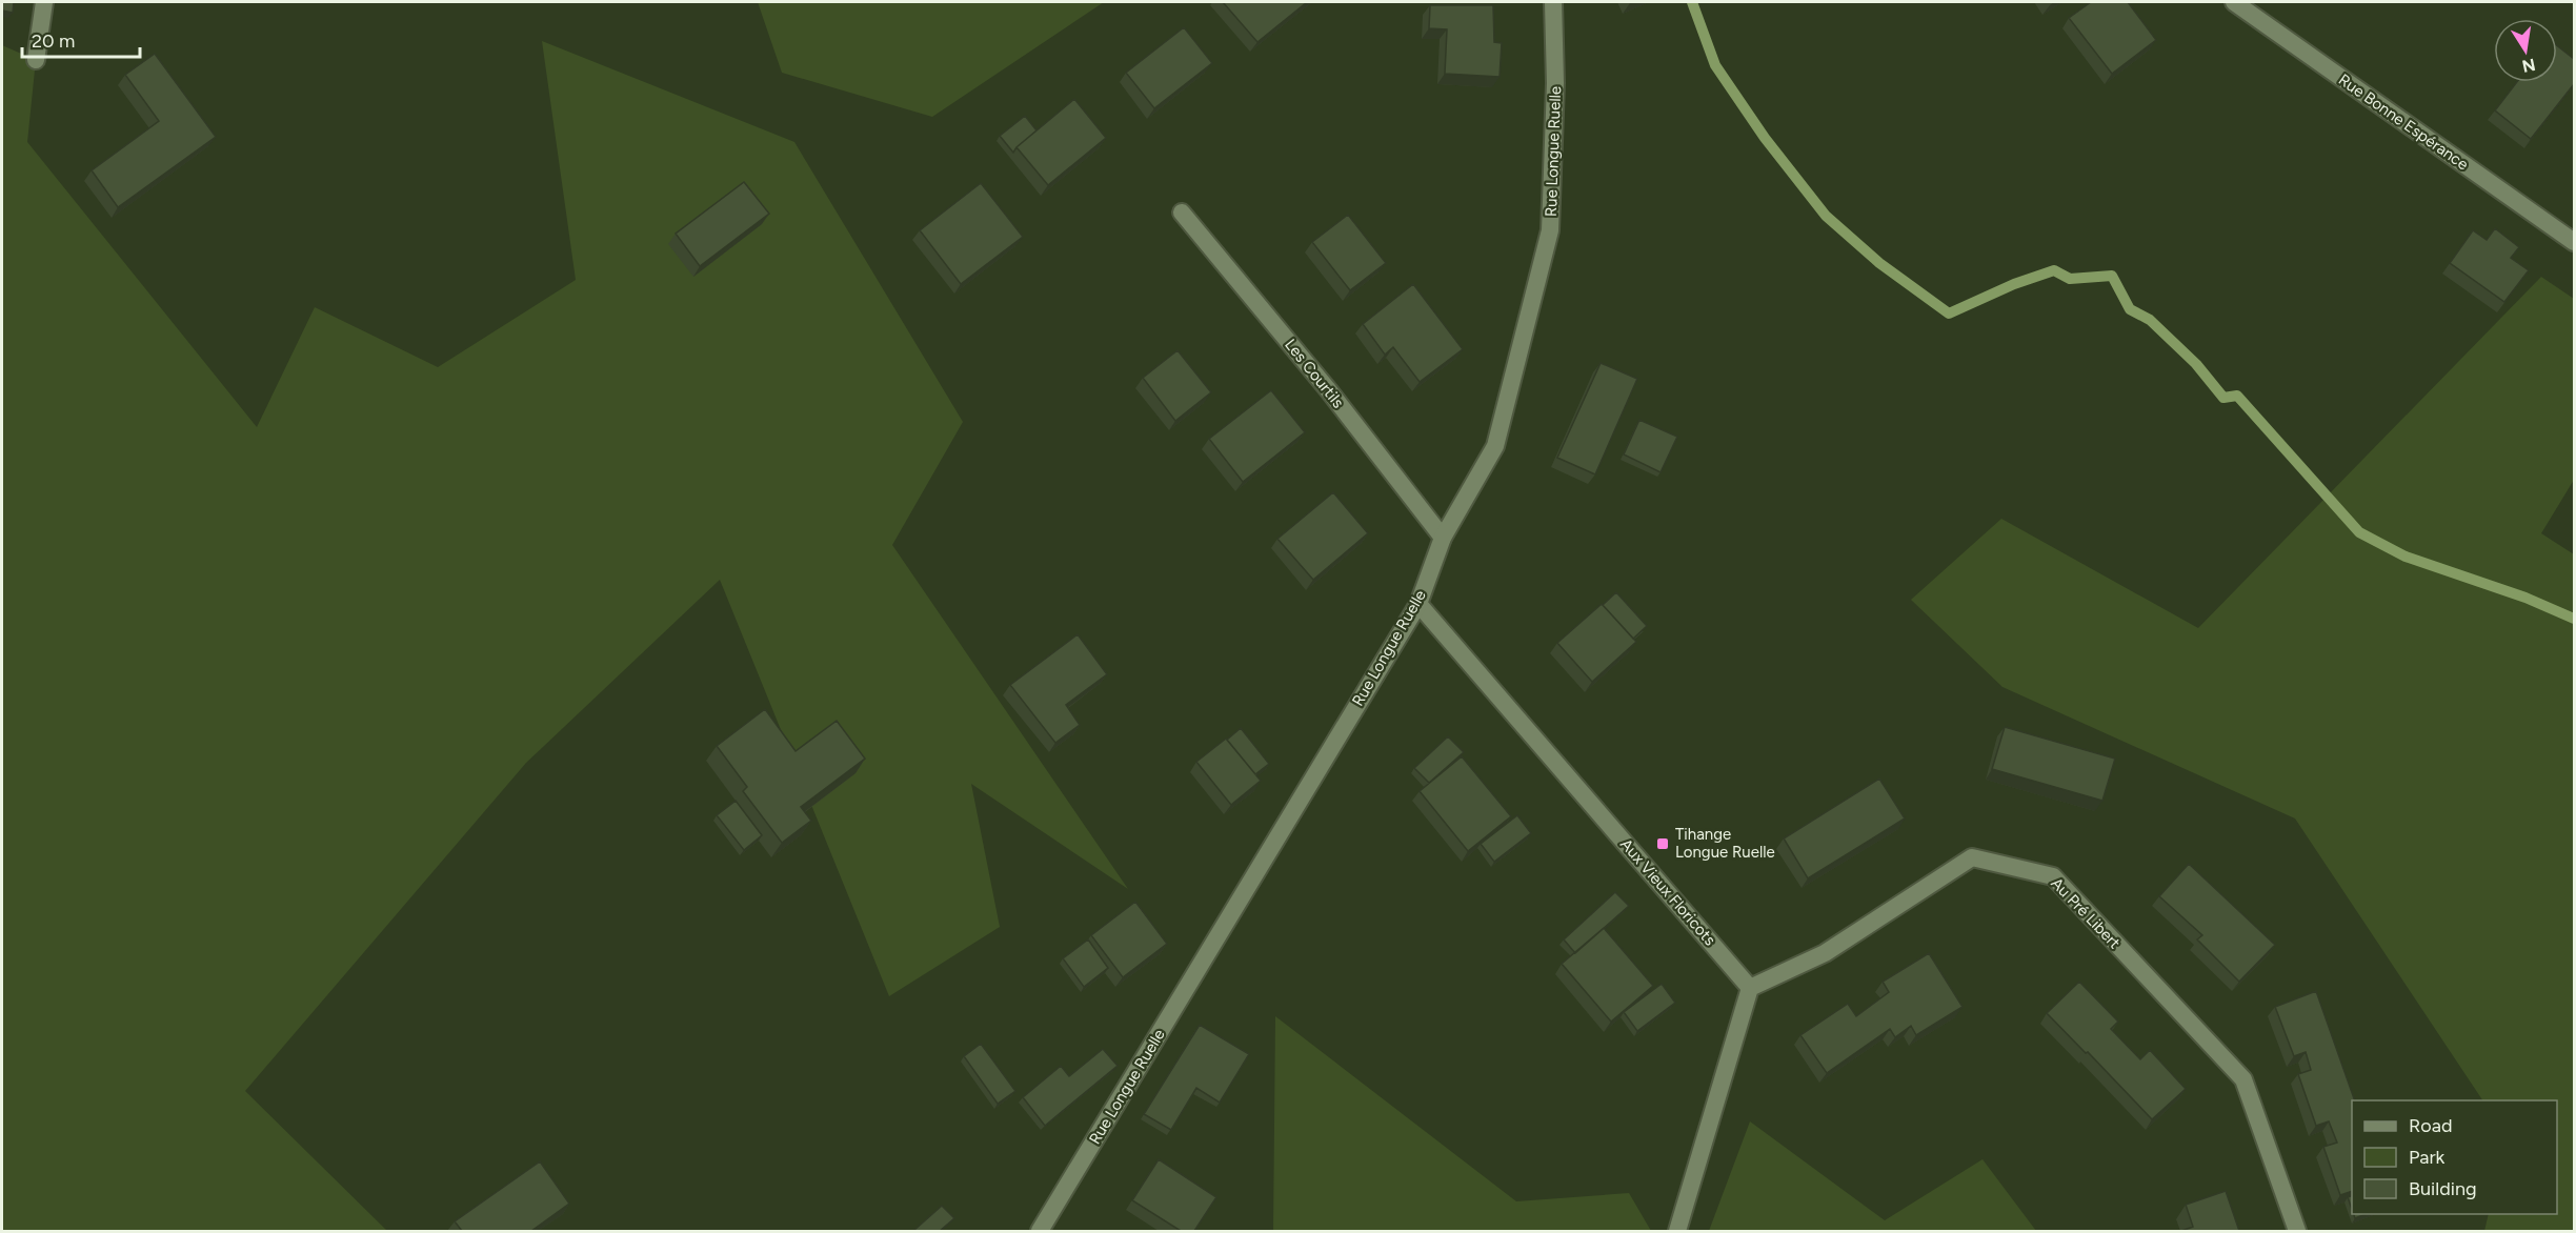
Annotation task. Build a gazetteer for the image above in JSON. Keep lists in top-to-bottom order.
{
  "streets": {
    "street": [
      "Rue Bonne Espérance",
      "Rue Longue Ruelle",
      "Les Courtils",
      "Aux Vieux Floricots",
      "Au Pré Libert"
    ]
  },
  "crossings": [
    ["Rue Longue Ruelle", "Les Courtils"],
    ["Rue Longue Ruelle", "Aux Vieux Floricots"],
    ["Aux Vieux Floricots", "Au Pré Libert"]
  ],
  "places": {
    "transit": ["Tihange Longue Ruelle"]
  },
  "legend": ["Road", "Park", "Building"],
  "scale_bar": "20 m",
  "north": "bottom"
}
